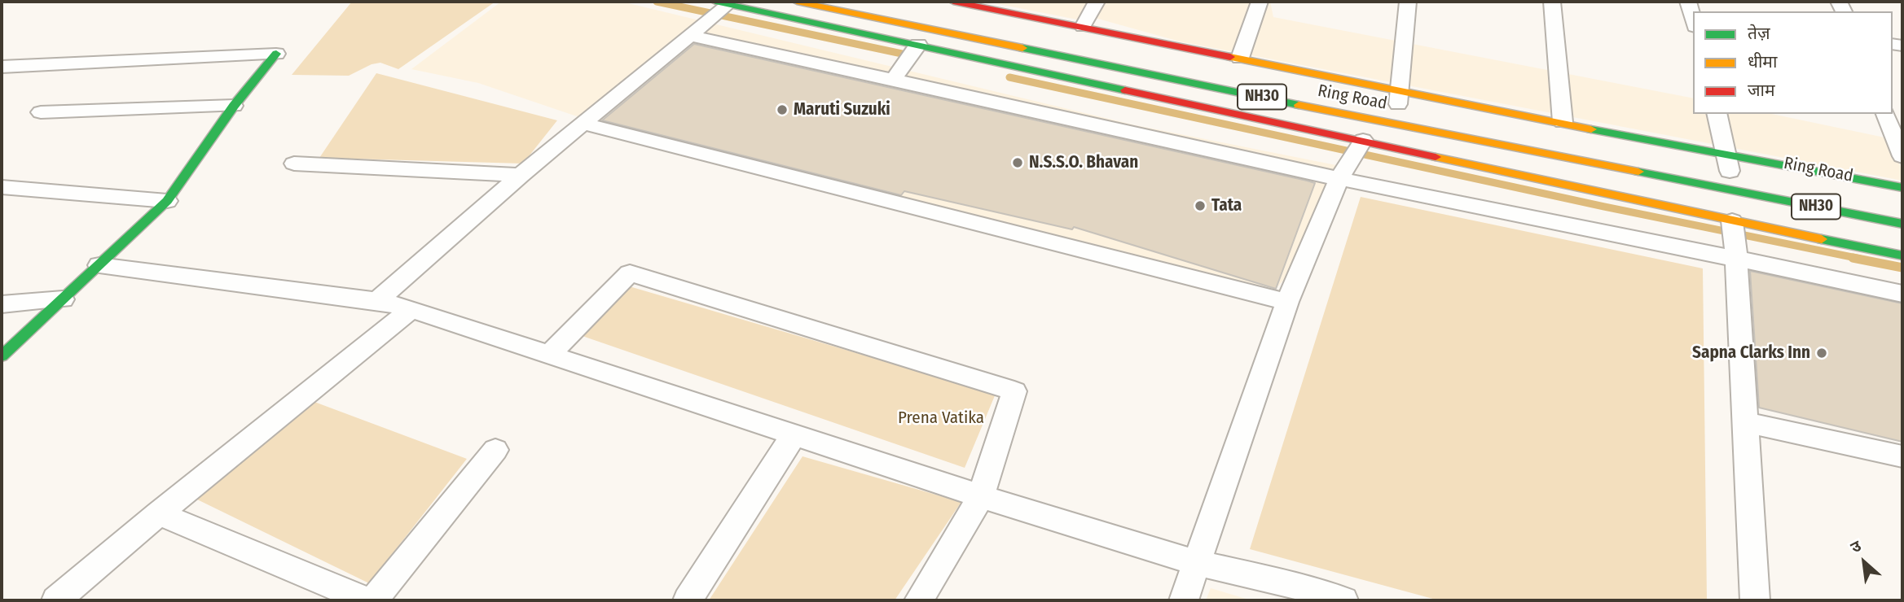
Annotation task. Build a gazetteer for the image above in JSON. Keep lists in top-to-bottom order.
{
  "streets": {
    "main road": ["NH30", "Ring Road"]
  },
  "parks": ["Prena Vatika"],
  "places": [
    "Maruti Suzuki",
    "N.S.S.O. Bhavan",
    "Tata",
    "Sapna Clarks Inn"
  ],
  "legend": ["तेज़", "धीमा", "जाम"],
  "north": "top left"
}
